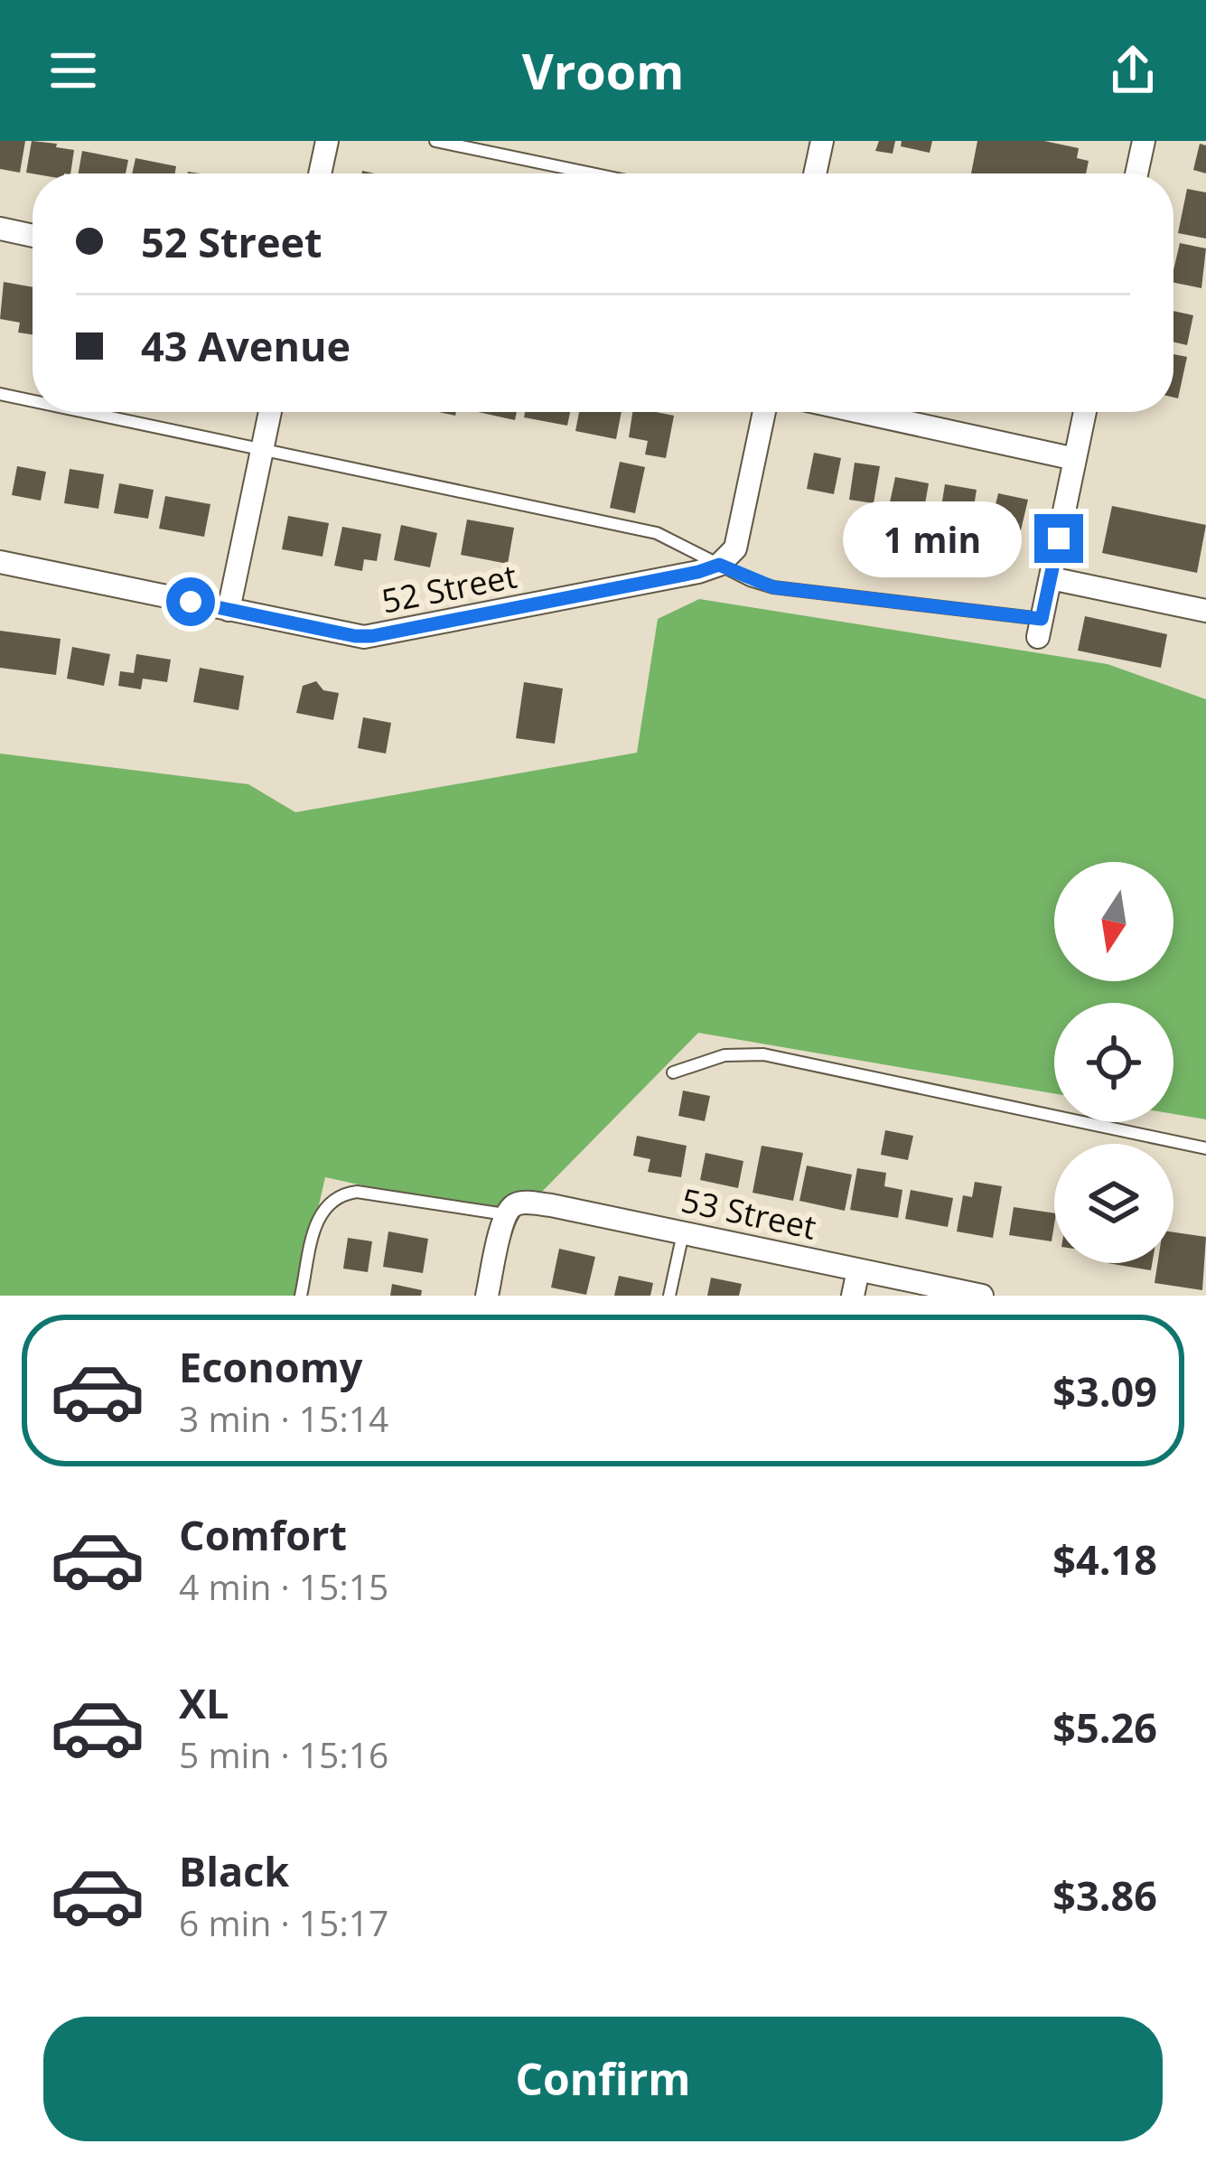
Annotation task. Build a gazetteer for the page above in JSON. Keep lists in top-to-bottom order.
{
  "streets": {
    "street": ["52 Street", "53 Street"]
  },
  "north": "bottom",
  "page": {
    "header": "Vroom",
    "banner": ["52 Street", "43 Avenue"],
    "bubble": "1 min",
    "list": [
      {
        "name": "Economy",
        "note": "3 min · 15:14",
        "value": "$3.09"
      },
      {
        "name": "Comfort",
        "note": "4 min · 15:15",
        "value": "$4.18"
      },
      {
        "name": "XL",
        "note": "5 min · 15:16",
        "value": "$5.26"
      },
      {
        "name": "Black",
        "note": "6 min · 15:17",
        "value": "$3.86"
      }
    ],
    "buttons": "Confirm"
  }
}
